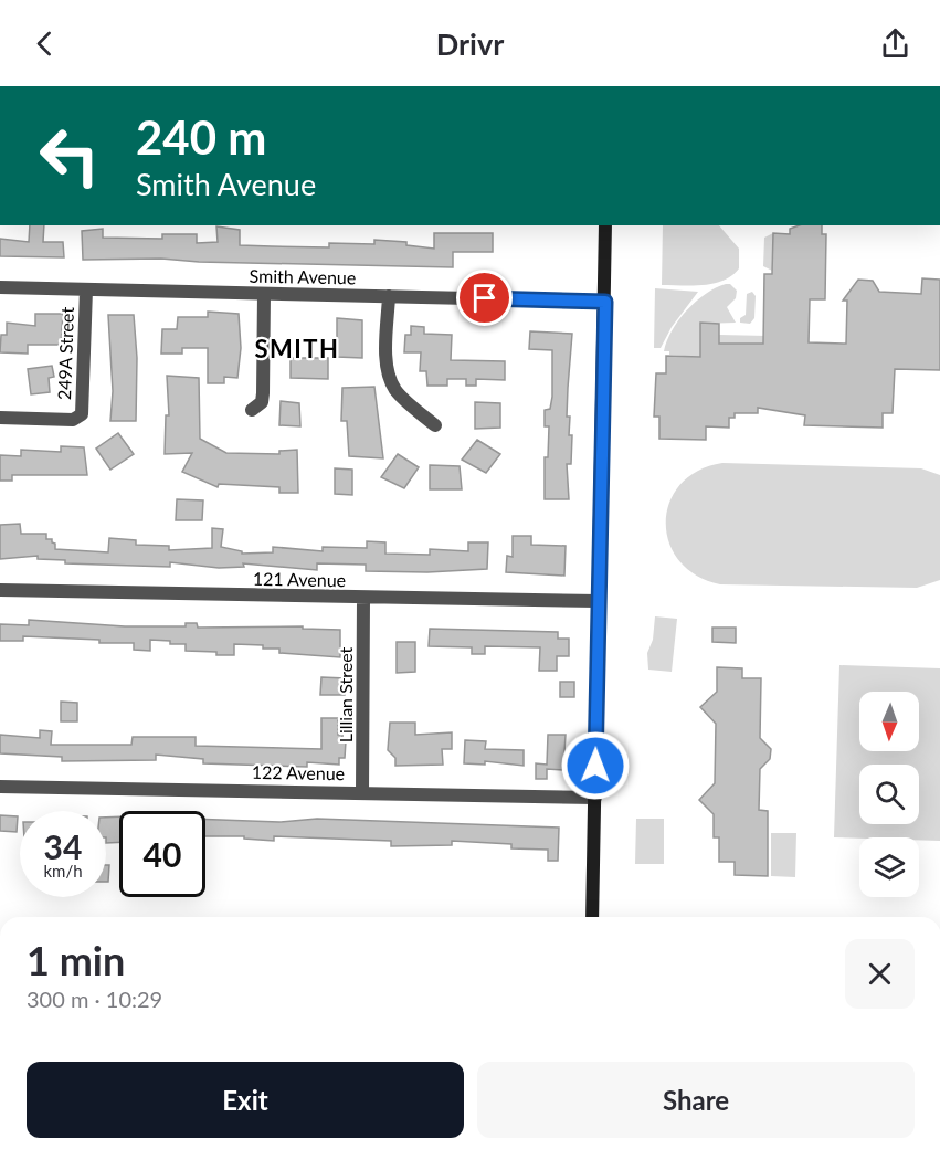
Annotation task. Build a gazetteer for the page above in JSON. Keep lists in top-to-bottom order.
{
  "streets": {
    "street": [
      "Smith Avenue",
      "249A Street",
      "121 Avenue",
      "Lillian Street",
      "122 Avenue"
    ]
  },
  "crossings": [
    ["Smith Avenue", "249A Street"],
    ["121 Avenue", "Lillian Street"],
    ["Lillian Street", "122 Avenue"]
  ],
  "districts": ["SMITH"],
  "north": "bottom",
  "page": {
    "header": "Drivr",
    "turn": ["240 m", "Smith Avenue"],
    "speed": "34 km/h",
    "limit": "40",
    "heading": ["1 min", "300 m · 10:29"],
    "buttons": ["Exit", "Share"]
  }
}
